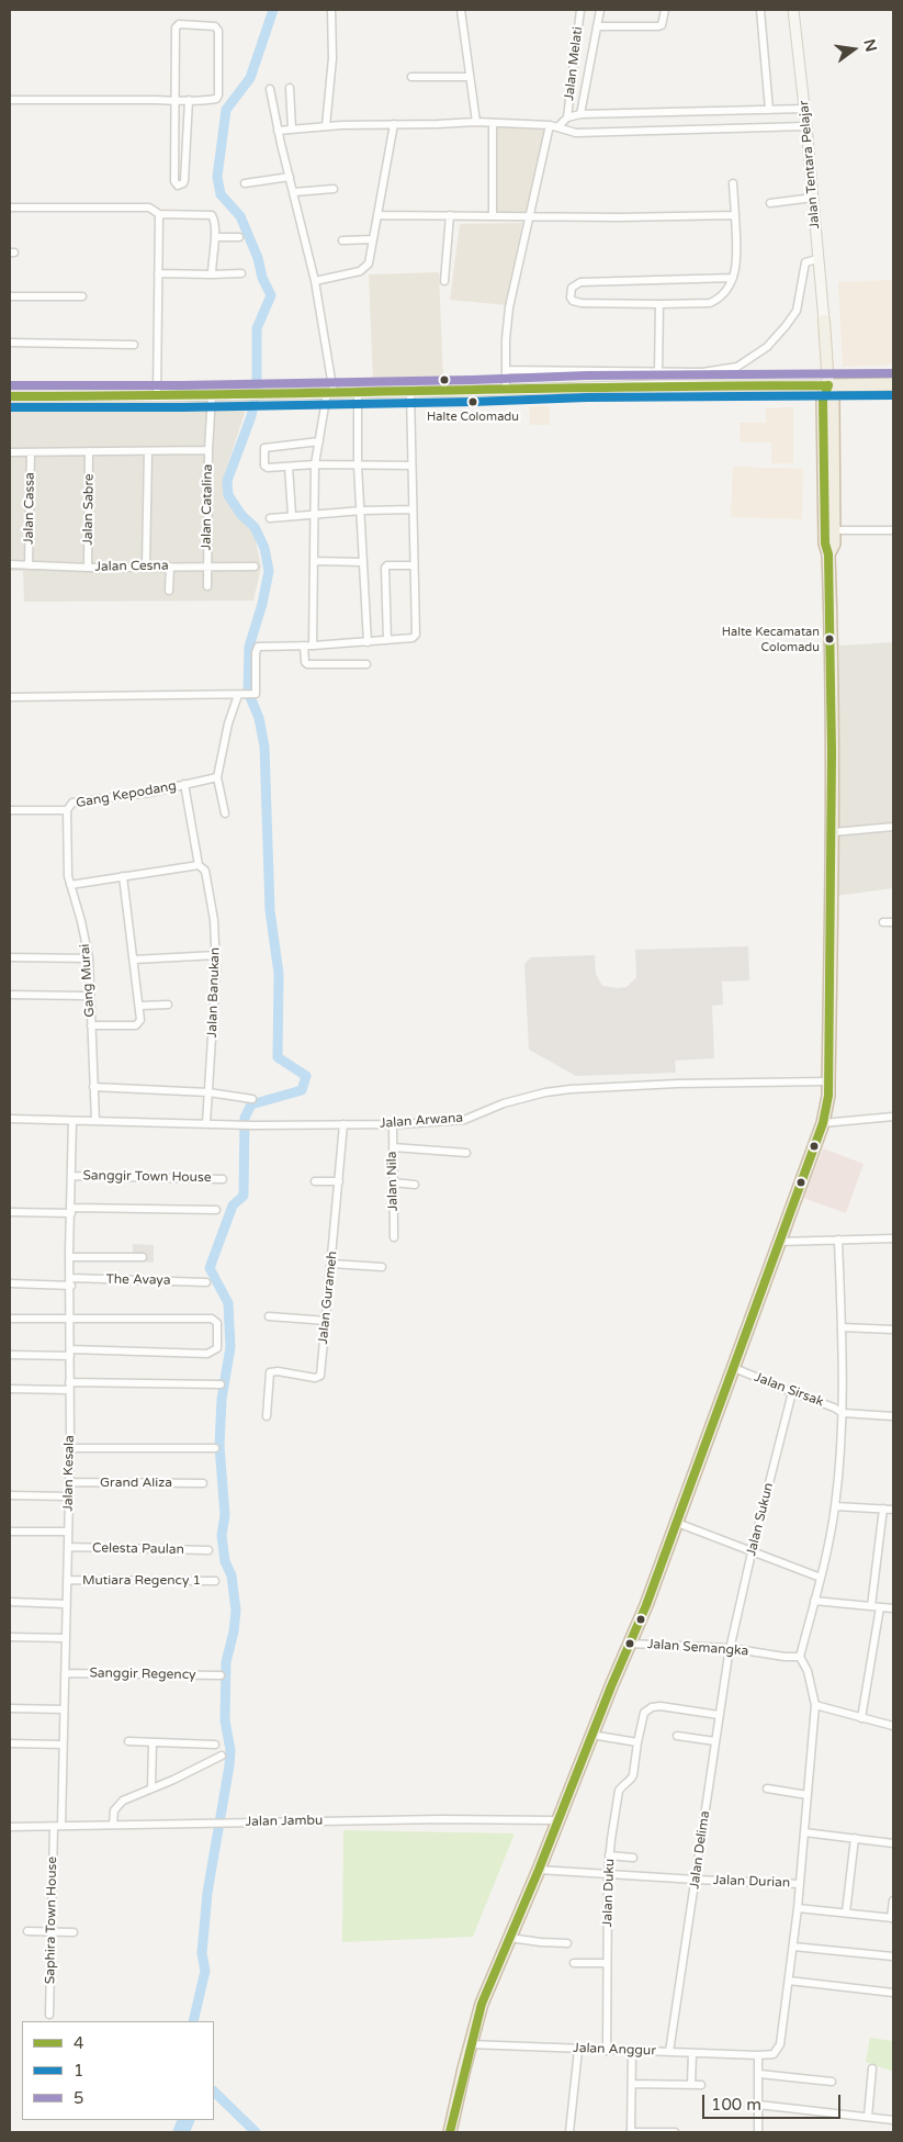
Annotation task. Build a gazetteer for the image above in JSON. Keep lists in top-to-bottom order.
{
  "streets": {
    "main road": ["Jalan Tentara Pelajar"],
    "street": [
      "Jalan Melati",
      "Jalan Catalina",
      "Jalan Cassa",
      "Jalan Sabre",
      "Jalan Cesna",
      "Gang Kepodang",
      "Gang Murai",
      "Jalan Banukan",
      "Jalan Arwana",
      "Sanggir Town House",
      "Jalan Nila",
      "The Avaya",
      "Jalan Gurameh",
      "Jalan Sirsak",
      "Jalan Kesala",
      "Grand Aliza",
      "Jalan Sukun",
      "Celesta Paulan",
      "Mutiara Regency 1",
      "Jalan Semangka",
      "Sanggir Regency",
      "Jalan Jambu",
      "Jalan Delima",
      "Jalan Durian",
      "Jalan Duku",
      "Saphira Town House",
      "Jalan Anggur"
    ]
  },
  "crossings": [
    ["Jalan Catalina", "Jalan Cesna"],
    ["Jalan Cassa", "Jalan Cesna"],
    ["Jalan Sabre", "Jalan Cesna"],
    ["Gang Kepodang", "Gang Murai"],
    ["Gang Kepodang", "Jalan Banukan"],
    ["Gang Murai", "Jalan Arwana"],
    ["Jalan Banukan", "Jalan Arwana"],
    ["Jalan Arwana", "Jalan Nila"],
    ["Jalan Arwana", "Jalan Gurameh"],
    ["Jalan Arwana", "Jalan Kesala"],
    ["Sanggir Town House", "Jalan Kesala"],
    ["The Avaya", "Jalan Kesala"],
    ["Jalan Sirsak", "Jalan Sukun"],
    ["Jalan Kesala", "Grand Aliza"],
    ["Jalan Kesala", "Celesta Paulan"],
    ["Jalan Kesala", "Mutiara Regency 1"],
    ["Jalan Kesala", "Sanggir Regency"],
    ["Jalan Kesala", "Jalan Jambu"],
    ["Jalan Kesala", "Saphira Town House"],
    ["Jalan Sukun", "Jalan Semangka"],
    ["Jalan Sukun", "Jalan Delima"],
    ["Jalan Semangka", "Jalan Delima"],
    ["Jalan Jambu", "Saphira Town House"],
    ["Jalan Delima", "Jalan Durian"],
    ["Jalan Delima", "Jalan Duku"],
    ["Jalan Delima", "Jalan Anggur"],
    ["Jalan Durian", "Jalan Duku"],
    ["Jalan Duku", "Jalan Anggur"]
  ],
  "places": ["Halte Colomadu", "Halte Kecamatan Colomadu"],
  "lines": ["transit line 5", "transit line 4", "transit line 1"],
  "legend": ["4", "1", "5"],
  "scale_bar": "100 m",
  "north": "right"
}
